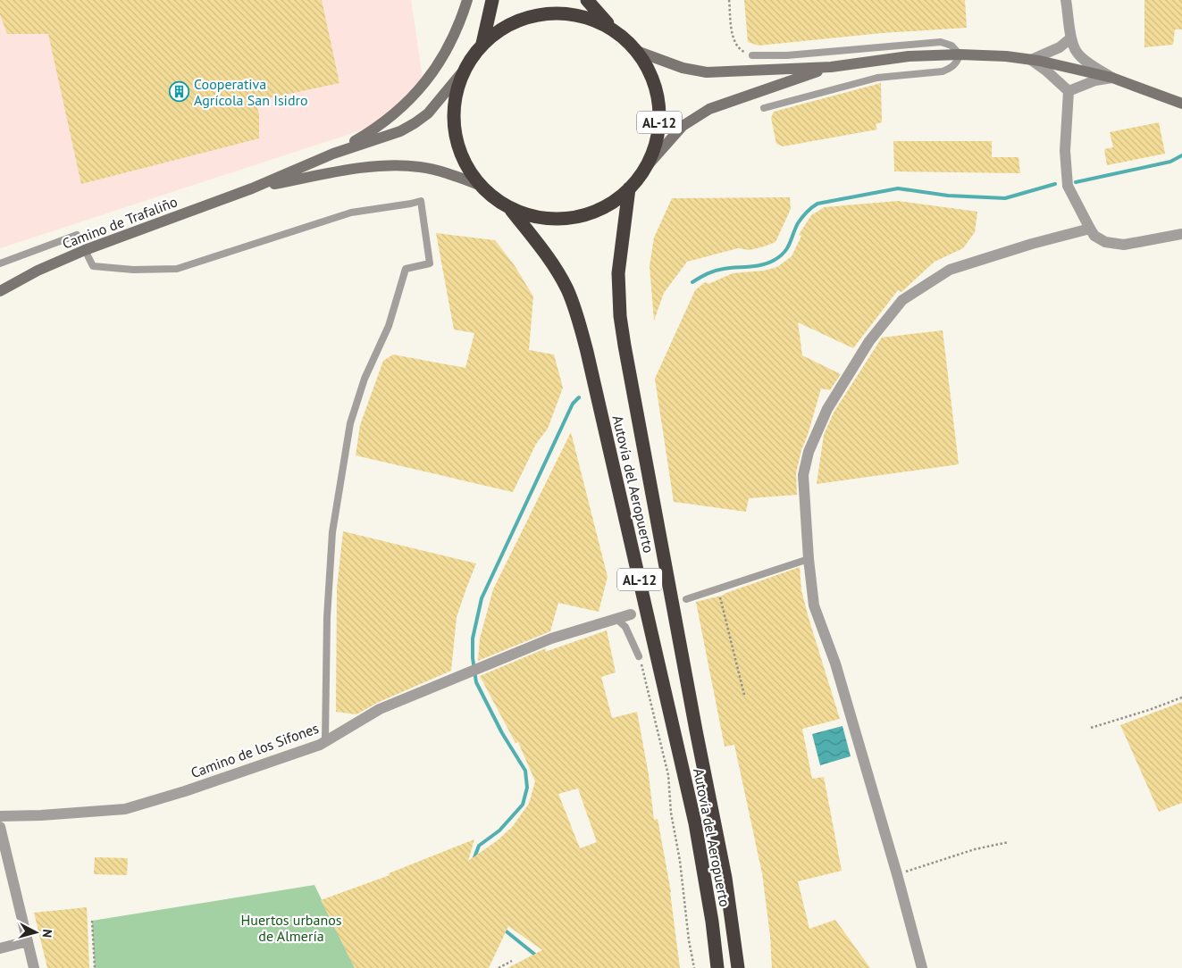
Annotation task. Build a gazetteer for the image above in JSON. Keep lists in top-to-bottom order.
{
  "streets": {
    "highway": ["AL-12", "Autovía del Aeropuerto"],
    "street": ["Camino de Trafaliño", "Camino de los Sifones"]
  },
  "crossings": [
    ["AL-12", "Autovía del Aeropuerto"]
  ],
  "parks": ["Huertos urbanos de Almería"],
  "places": {
    "building": ["Cooperativa Agrícola San Isidro"]
  },
  "north": "right"
}
